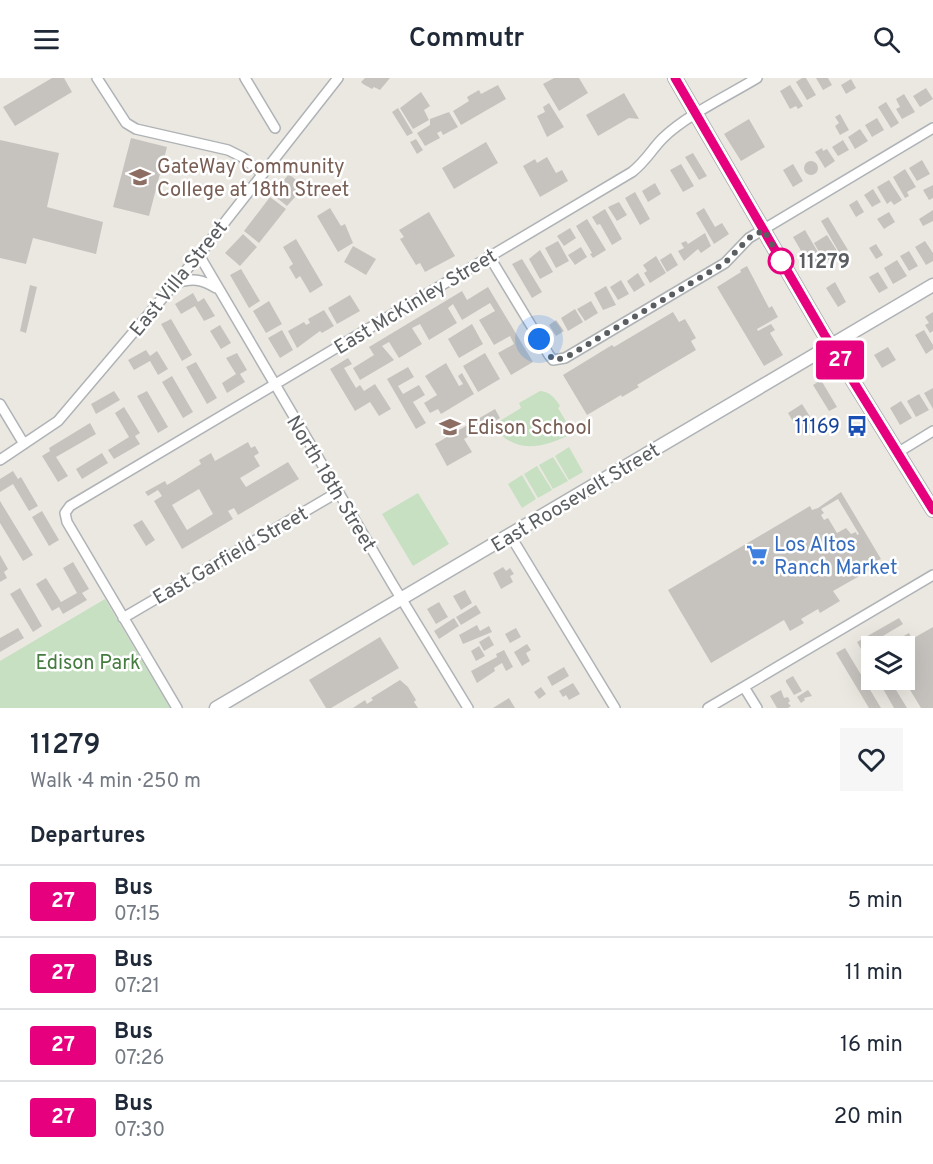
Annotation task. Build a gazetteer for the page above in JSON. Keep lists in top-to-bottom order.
{
  "streets": {
    "street": [
      "East Villa Street",
      "East McKinley Street",
      "North 18th Street",
      "East Roosevelt Street",
      "East Garfield Street"
    ]
  },
  "crossings": [
    ["East Villa Street", "North 18th Street"],
    ["East McKinley Street", "North 18th Street"],
    ["East McKinley Street", "East Garfield Street"],
    ["North 18th Street", "East Roosevelt Street"],
    ["North 18th Street", "East Garfield Street"]
  ],
  "parks": ["Edison Park"],
  "places": {
    "school or university": ["GateWay Community College at 18th Street", "Edison School"],
    "other": ["11279"],
    "bus stop": ["11169"],
    "supermarket": ["Los Altos Ranch Market"]
  },
  "lines": ["bus line 27"],
  "page": {
    "header": "Commutr",
    "on_map": "27",
    "heading": [
      ["11279", "Walk · 4 min · 250 m"],
      "Departures"
    ],
    "list": [
      {
        "mark": "27",
        "name": "Bus",
        "note": "07:15",
        "value": "5 min"
      },
      {
        "mark": "27",
        "name": "Bus",
        "note": "07:21",
        "value": "11 min"
      },
      {
        "mark": "27",
        "name": "Bus",
        "note": "07:26",
        "value": "16 min"
      },
      {
        "mark": "27",
        "name": "Bus",
        "note": "07:30",
        "value": "20 min"
      }
    ]
  }
}
